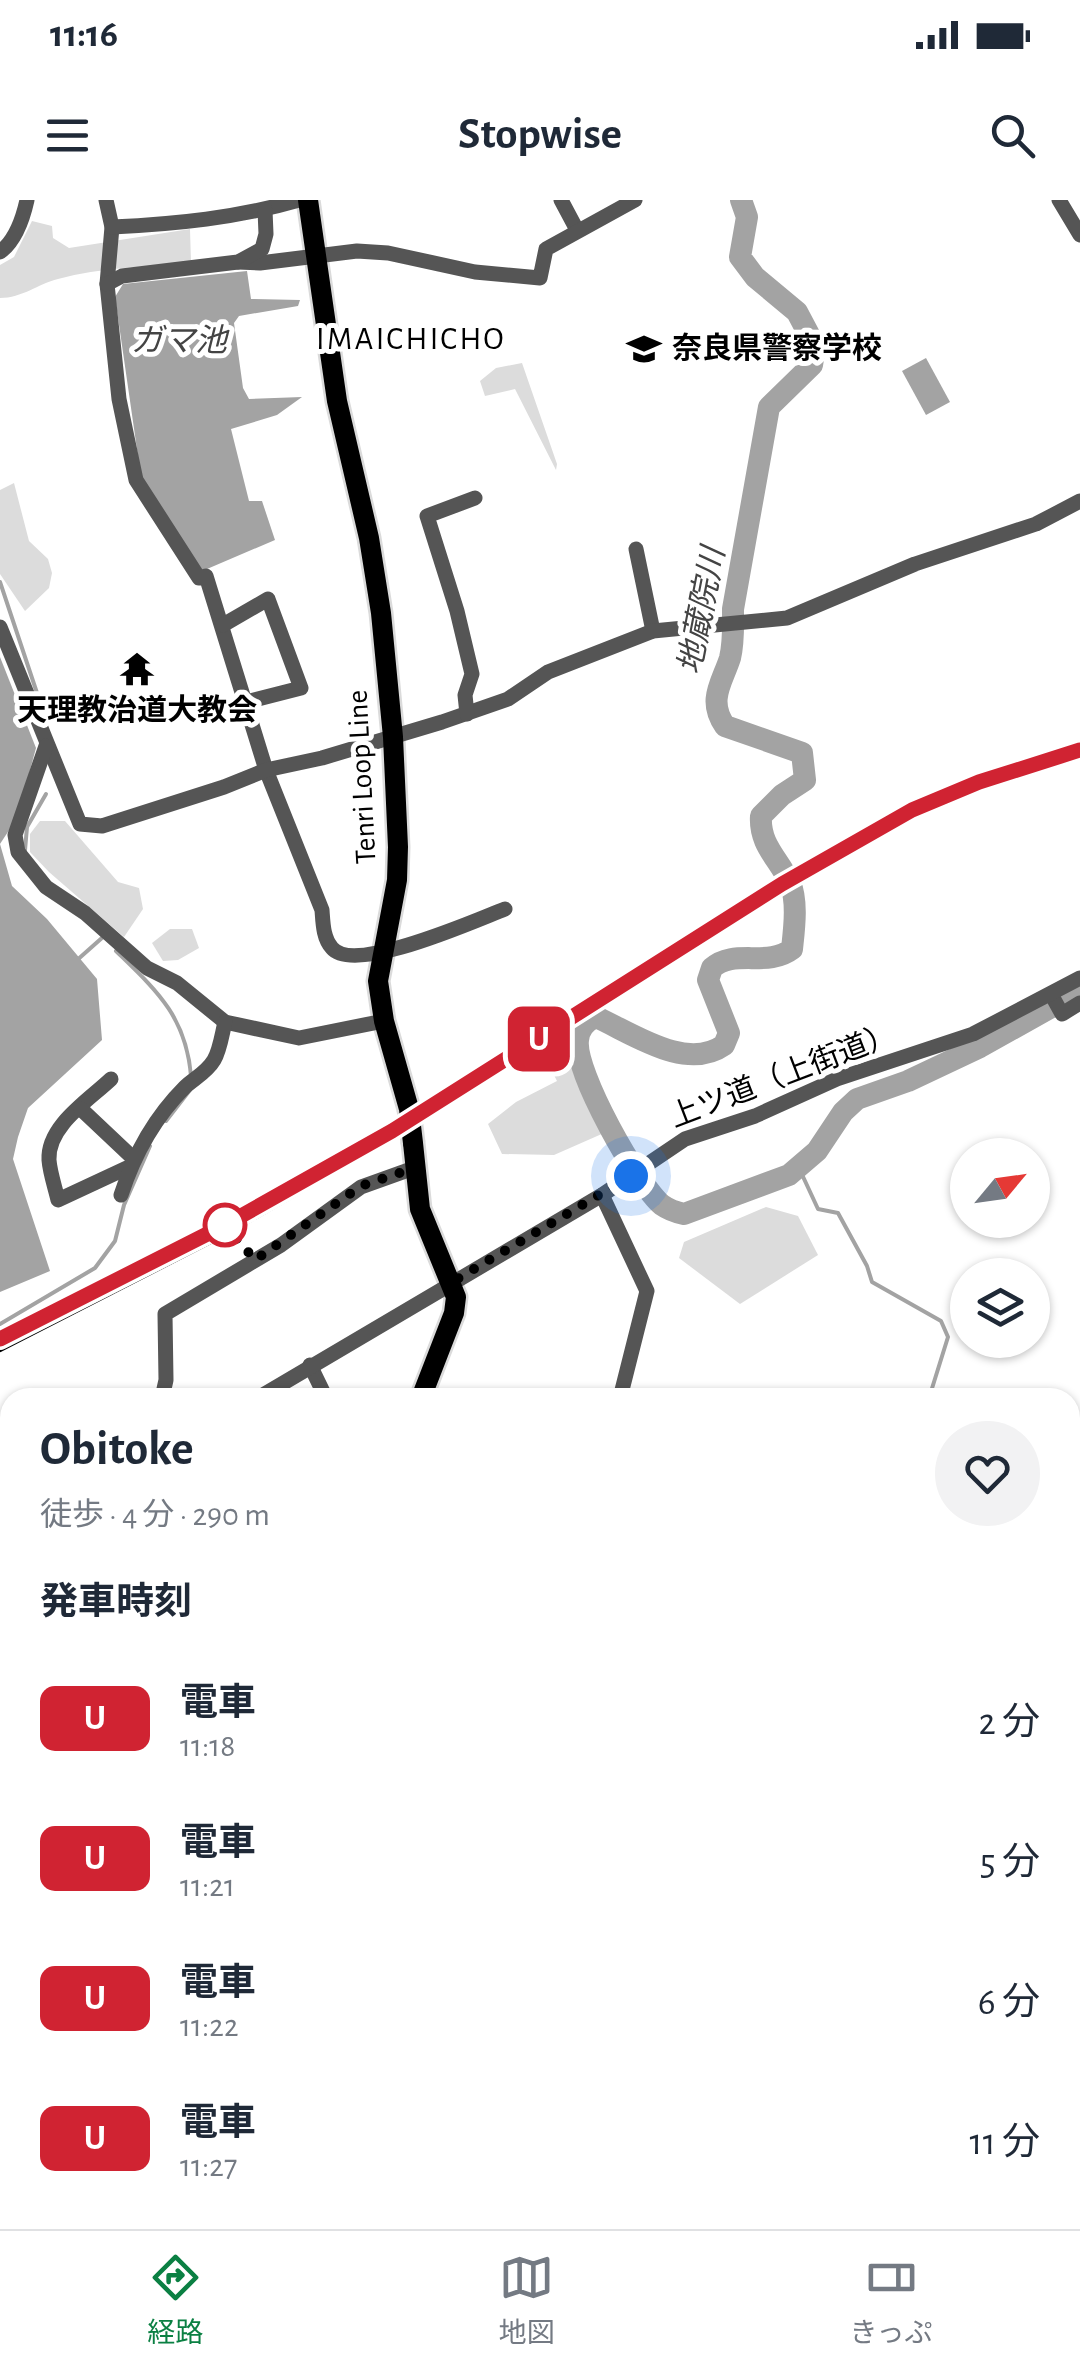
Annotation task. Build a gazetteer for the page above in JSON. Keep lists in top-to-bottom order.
{
  "streets": {
    "main road": ["Tenri Loop Line"],
    "street": ["上ツ道（上街道）"]
  },
  "crossings": [
    ["Tenri Loop Line", "上ツ道（上街道）"]
  ],
  "districts": ["IMAICHICHO"],
  "water": ["ガマ池", "地蔵院川"],
  "places": {
    "school or university": ["奈良県警察学校"],
    "temple": ["天理教治道大教会"]
  },
  "north": "top right",
  "page": {
    "status": "11:16",
    "header": "Stopwise",
    "on_map": "U",
    "heading": [
      ["Obitoke", "徒歩 · 4 分 · 290 m"],
      "発車時刻"
    ],
    "list": [
      {
        "mark": "U",
        "name": "電車",
        "note": "11:18",
        "value": "2 分"
      },
      {
        "mark": "U",
        "name": "電車",
        "note": "11:21",
        "value": "5 分"
      },
      {
        "mark": "U",
        "name": "電車",
        "note": "11:22",
        "value": "6 分"
      },
      {
        "mark": "U",
        "name": "電車",
        "note": "11:27",
        "value": "11 分"
      }
    ],
    "tabs": ["経路", "地図", "きっぷ"]
  }
}
